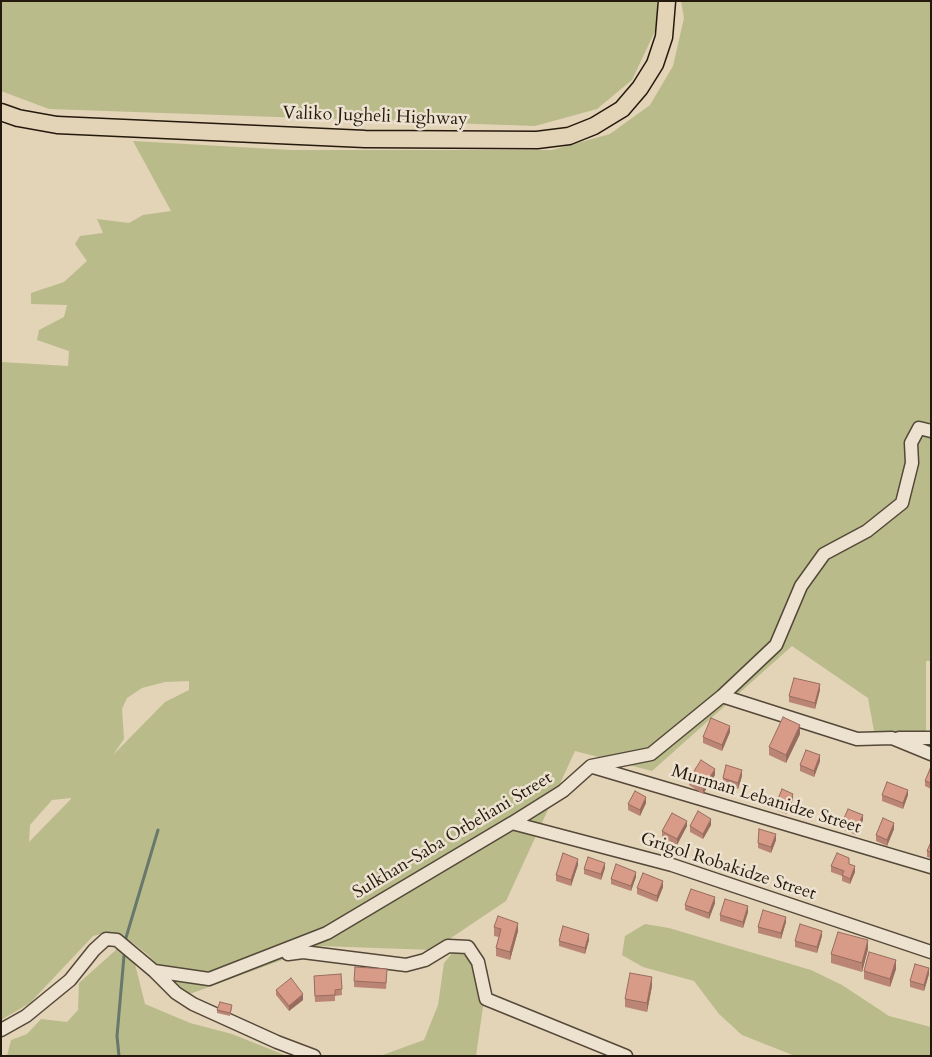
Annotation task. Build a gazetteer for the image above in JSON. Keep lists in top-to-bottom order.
{
  "streets": {
    "main road": ["Valiko Jugheli Highway"],
    "street": ["Murman Lebanidze Street", "Sulkhan-Saba Orbeliani Street", "Grigol Robakidze Street"]
  },
  "crossings": [
    ["Murman Lebanidze Street", "Sulkhan-Saba Orbeliani Street"],
    ["Sulkhan-Saba Orbeliani Street", "Grigol Robakidze Street"]
  ]
}
